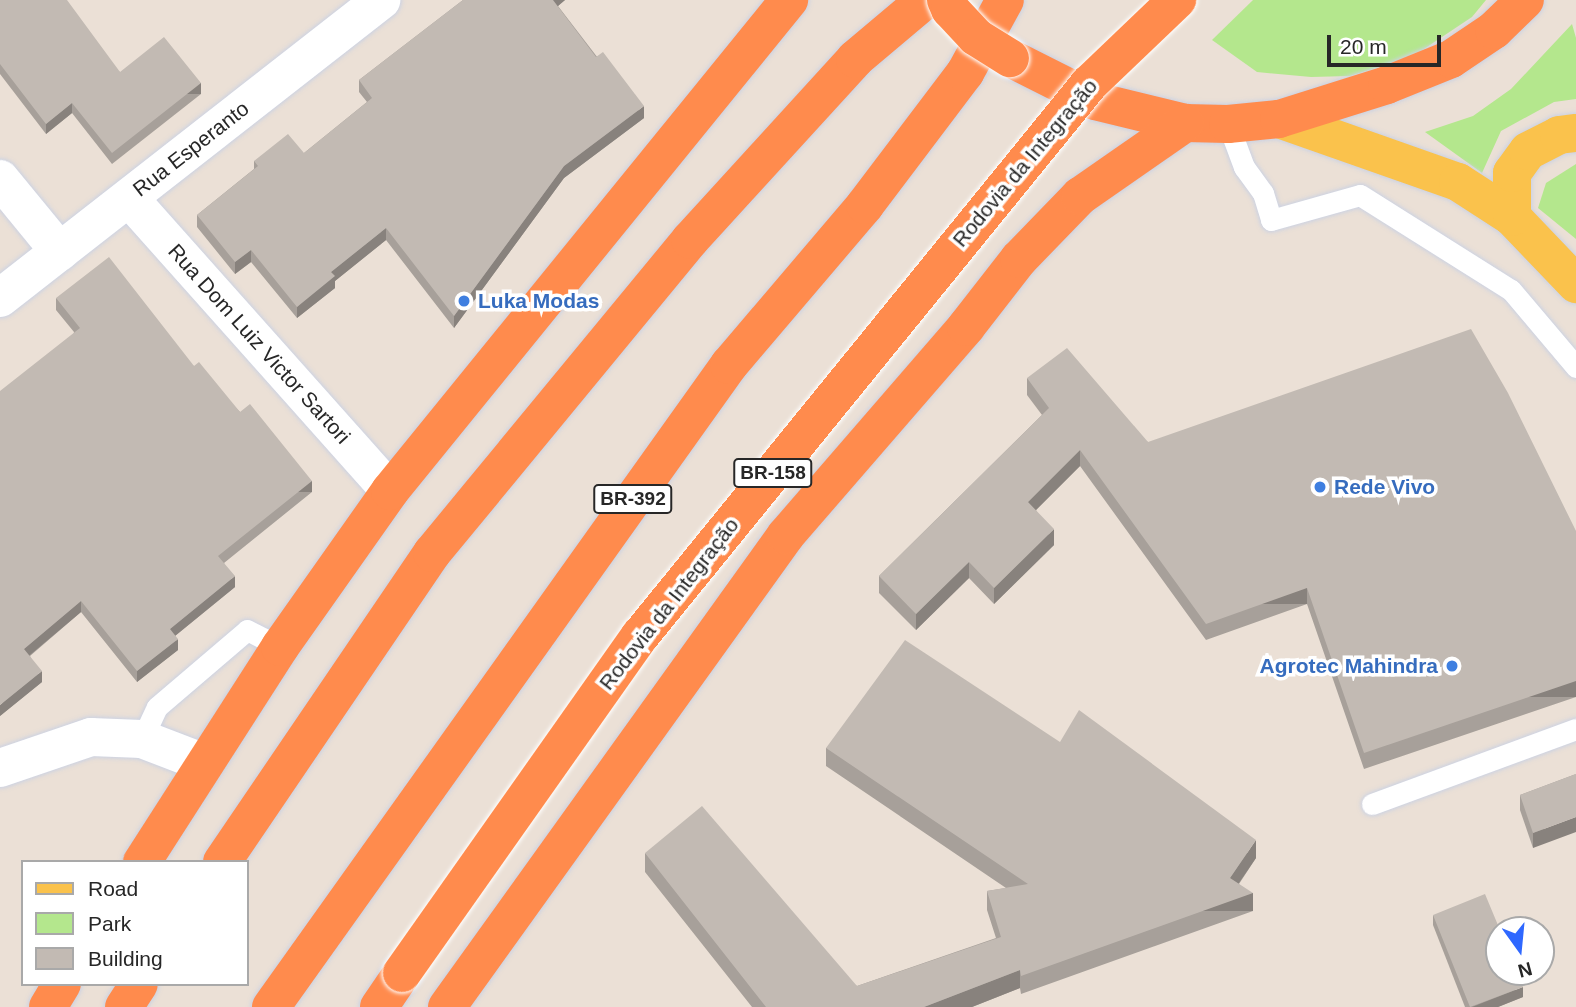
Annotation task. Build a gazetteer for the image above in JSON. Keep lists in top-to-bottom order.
{
  "streets": {
    "highway": ["Rodovia da Integração", "BR-158", "BR-392"],
    "street": ["Rua Esperanto", "Rua Dom Luiz Victor Sartori"]
  },
  "crossings": [
    ["Rua Esperanto", "Rua Dom Luiz Victor Sartori"]
  ],
  "places": ["Luka Modas", "Rede Vivo", "Agrotec Mahindra"],
  "legend": ["Road", "Park", "Building"],
  "scale_bar": "20 m",
  "north": "bottom"
}
